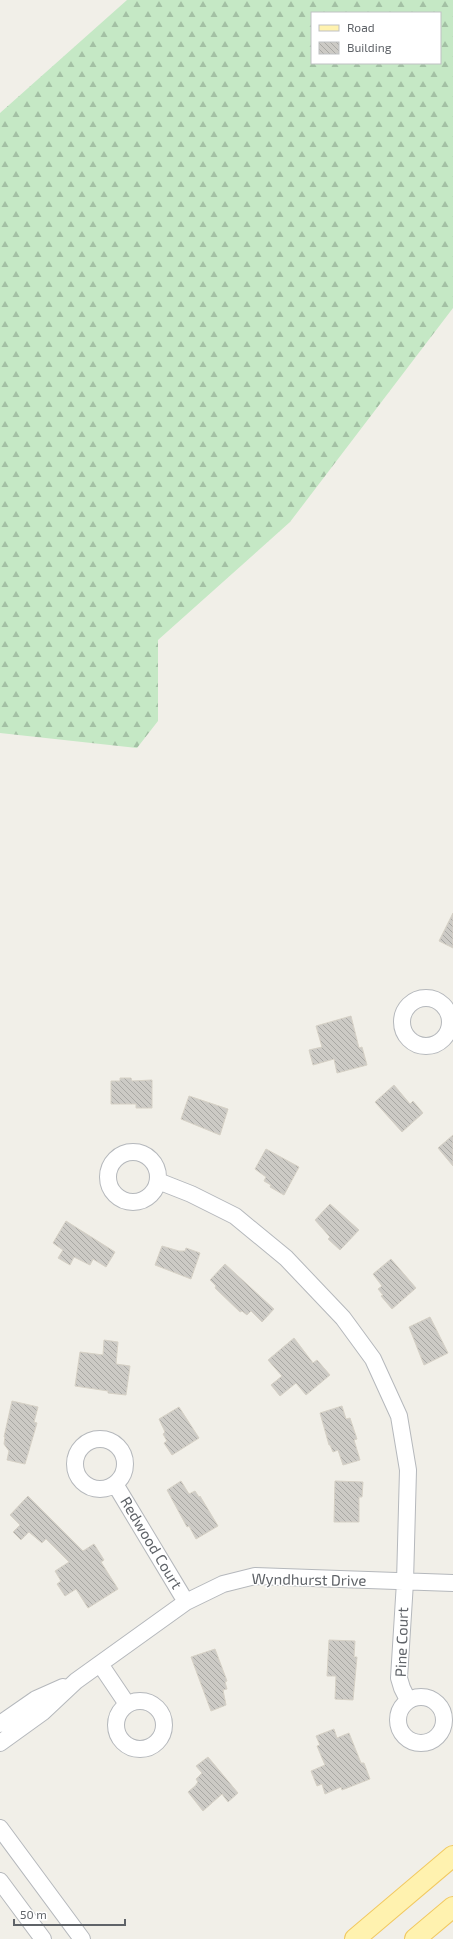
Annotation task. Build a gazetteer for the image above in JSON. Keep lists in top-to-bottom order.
{
  "streets": {
    "street": ["Redwood Court", "Wyndhurst Drive", "Pine Court"]
  },
  "crossings": [
    ["Redwood Court", "Wyndhurst Drive"],
    ["Wyndhurst Drive", "Pine Court"]
  ],
  "legend": ["Road", "Building"],
  "scale_bar": "50 m"
}
